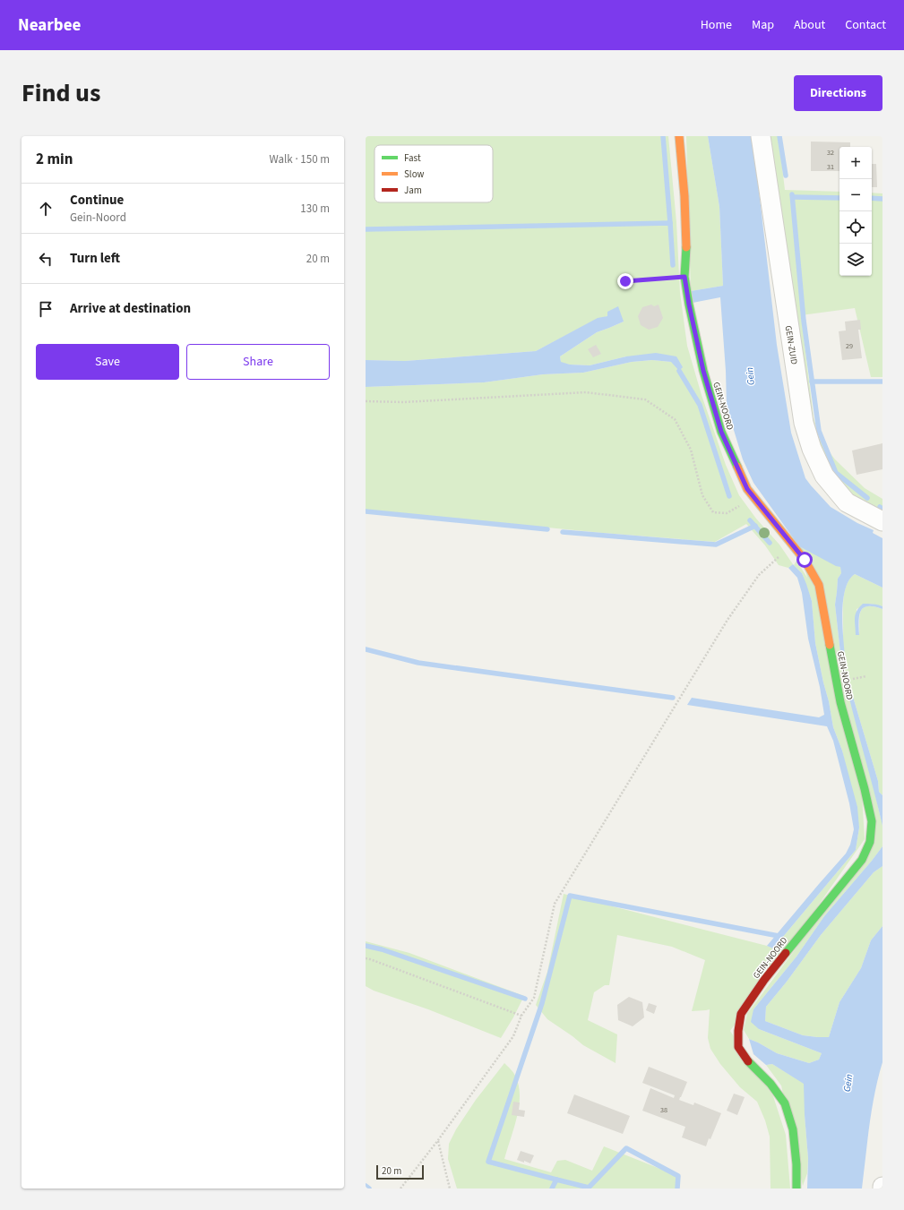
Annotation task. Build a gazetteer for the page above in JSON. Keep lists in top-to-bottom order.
{
  "streets": {
    "street": ["GEIN-ZUID", "GEIN-NOORD"]
  },
  "water": ["Gein"],
  "house_numbers": [
    "32",
    "31",
    "29",
    "38"
  ],
  "legend": ["Fast", "Slow", "Jam"],
  "scale_bar": "20 m",
  "page": {
    "header": "Nearbee",
    "nav": [
      "Home",
      "Map",
      "About",
      "Contact"
    ],
    "title": "Find us",
    "buttons": [
      "Directions",
      ["Save", "Share"]
    ],
    "heading": ["2 min", "Walk · 150 m"],
    "map_buttons": ["+", "−"],
    "list": [
      ["Continue", "Gein-Noord", "130 m"],
      ["Turn left", "20 m"],
      "Arrive at destination"
    ],
    "scale": "20 m"
  }
}
